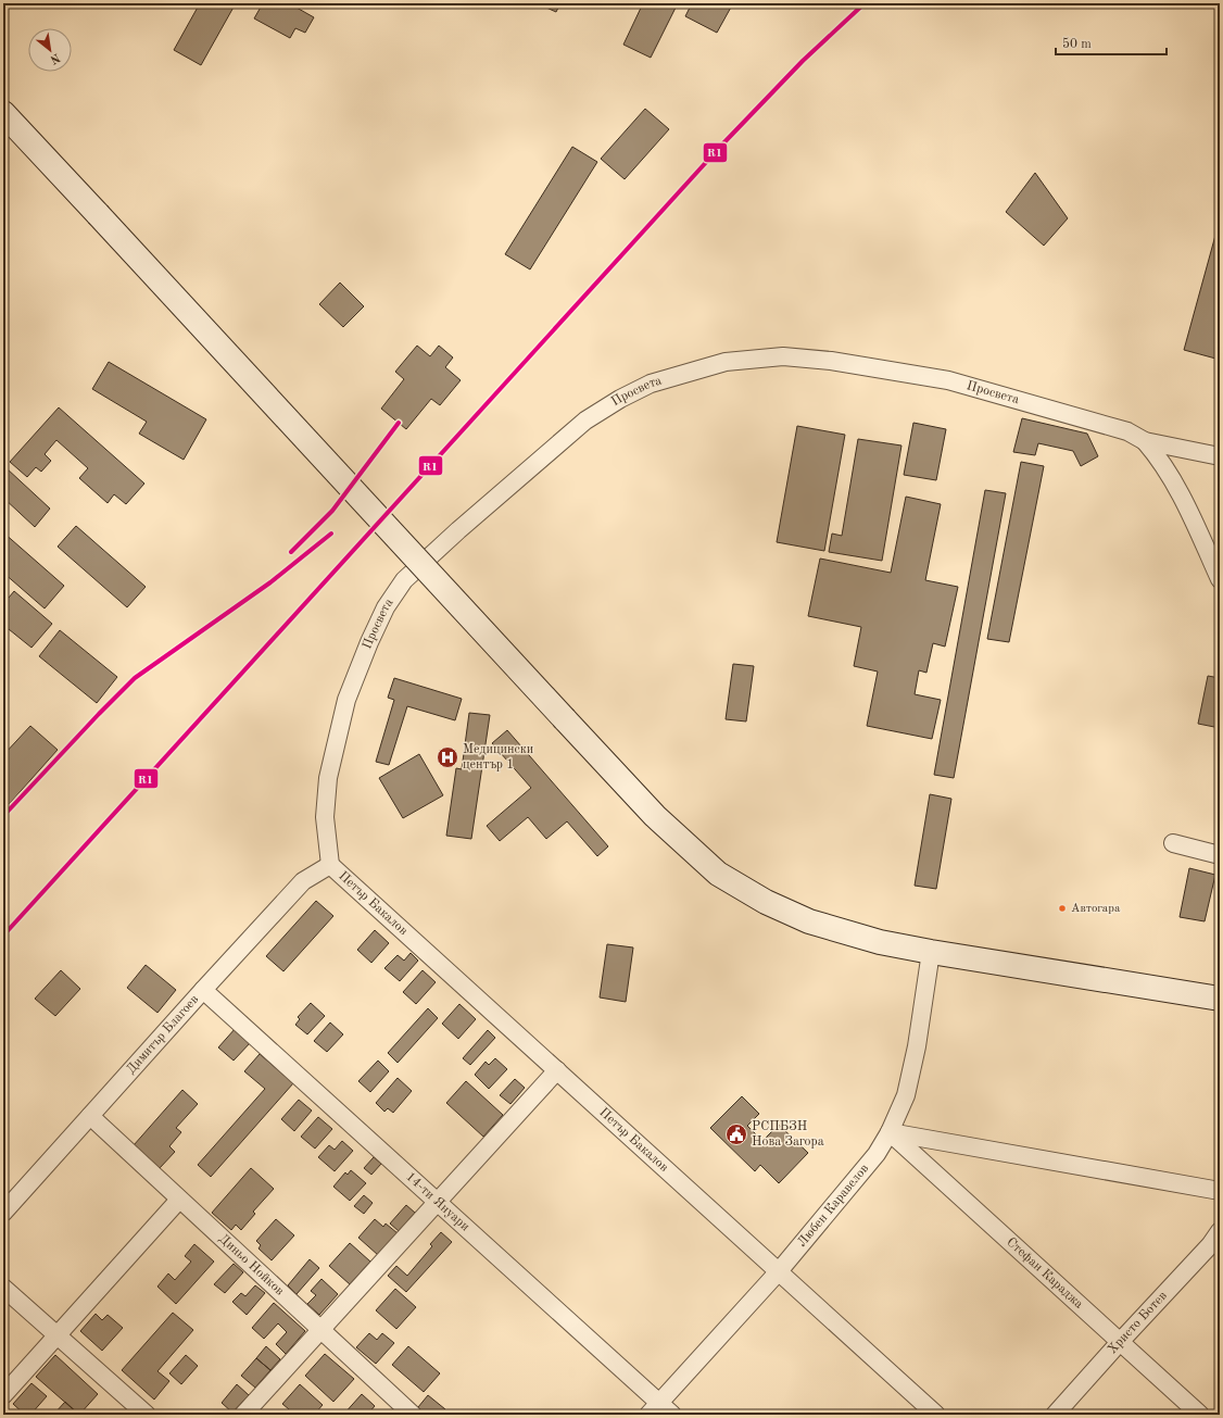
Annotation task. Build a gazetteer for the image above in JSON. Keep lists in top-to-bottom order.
{
  "streets": {
    "street": [
      "Просвета",
      "Петър Бакалов",
      "Димитър Благоев",
      "14-ти Януари",
      "Любен Каравелов",
      "Диньо Нойков",
      "Стефан Караджа",
      "Христо Ботев"
    ]
  },
  "crossings": [
    ["Просвета", "Петър Бакалов"],
    ["Просвета", "Димитър Благоев"],
    ["Петър Бакалов", "Димитър Благоев"],
    ["Петър Бакалов", "Любен Каравелов"],
    ["Димитър Благоев", "14-ти Януари"],
    ["Димитър Благоев", "Диньо Нойков"],
    ["14-ти Януари", "Любен Каравелов"],
    ["Любен Каравелов", "Стефан Караджа"],
    ["Стефан Караджа", "Христо Ботев"]
  ],
  "places": {
    "hospital": ["Медицински център 1"],
    "other": ["Автогара"],
    "public building": ["РСПБЗН Нова Загора"]
  },
  "lines": ["transit line R1"],
  "scale_bar": "50 m",
  "north": "bottom right"
}
